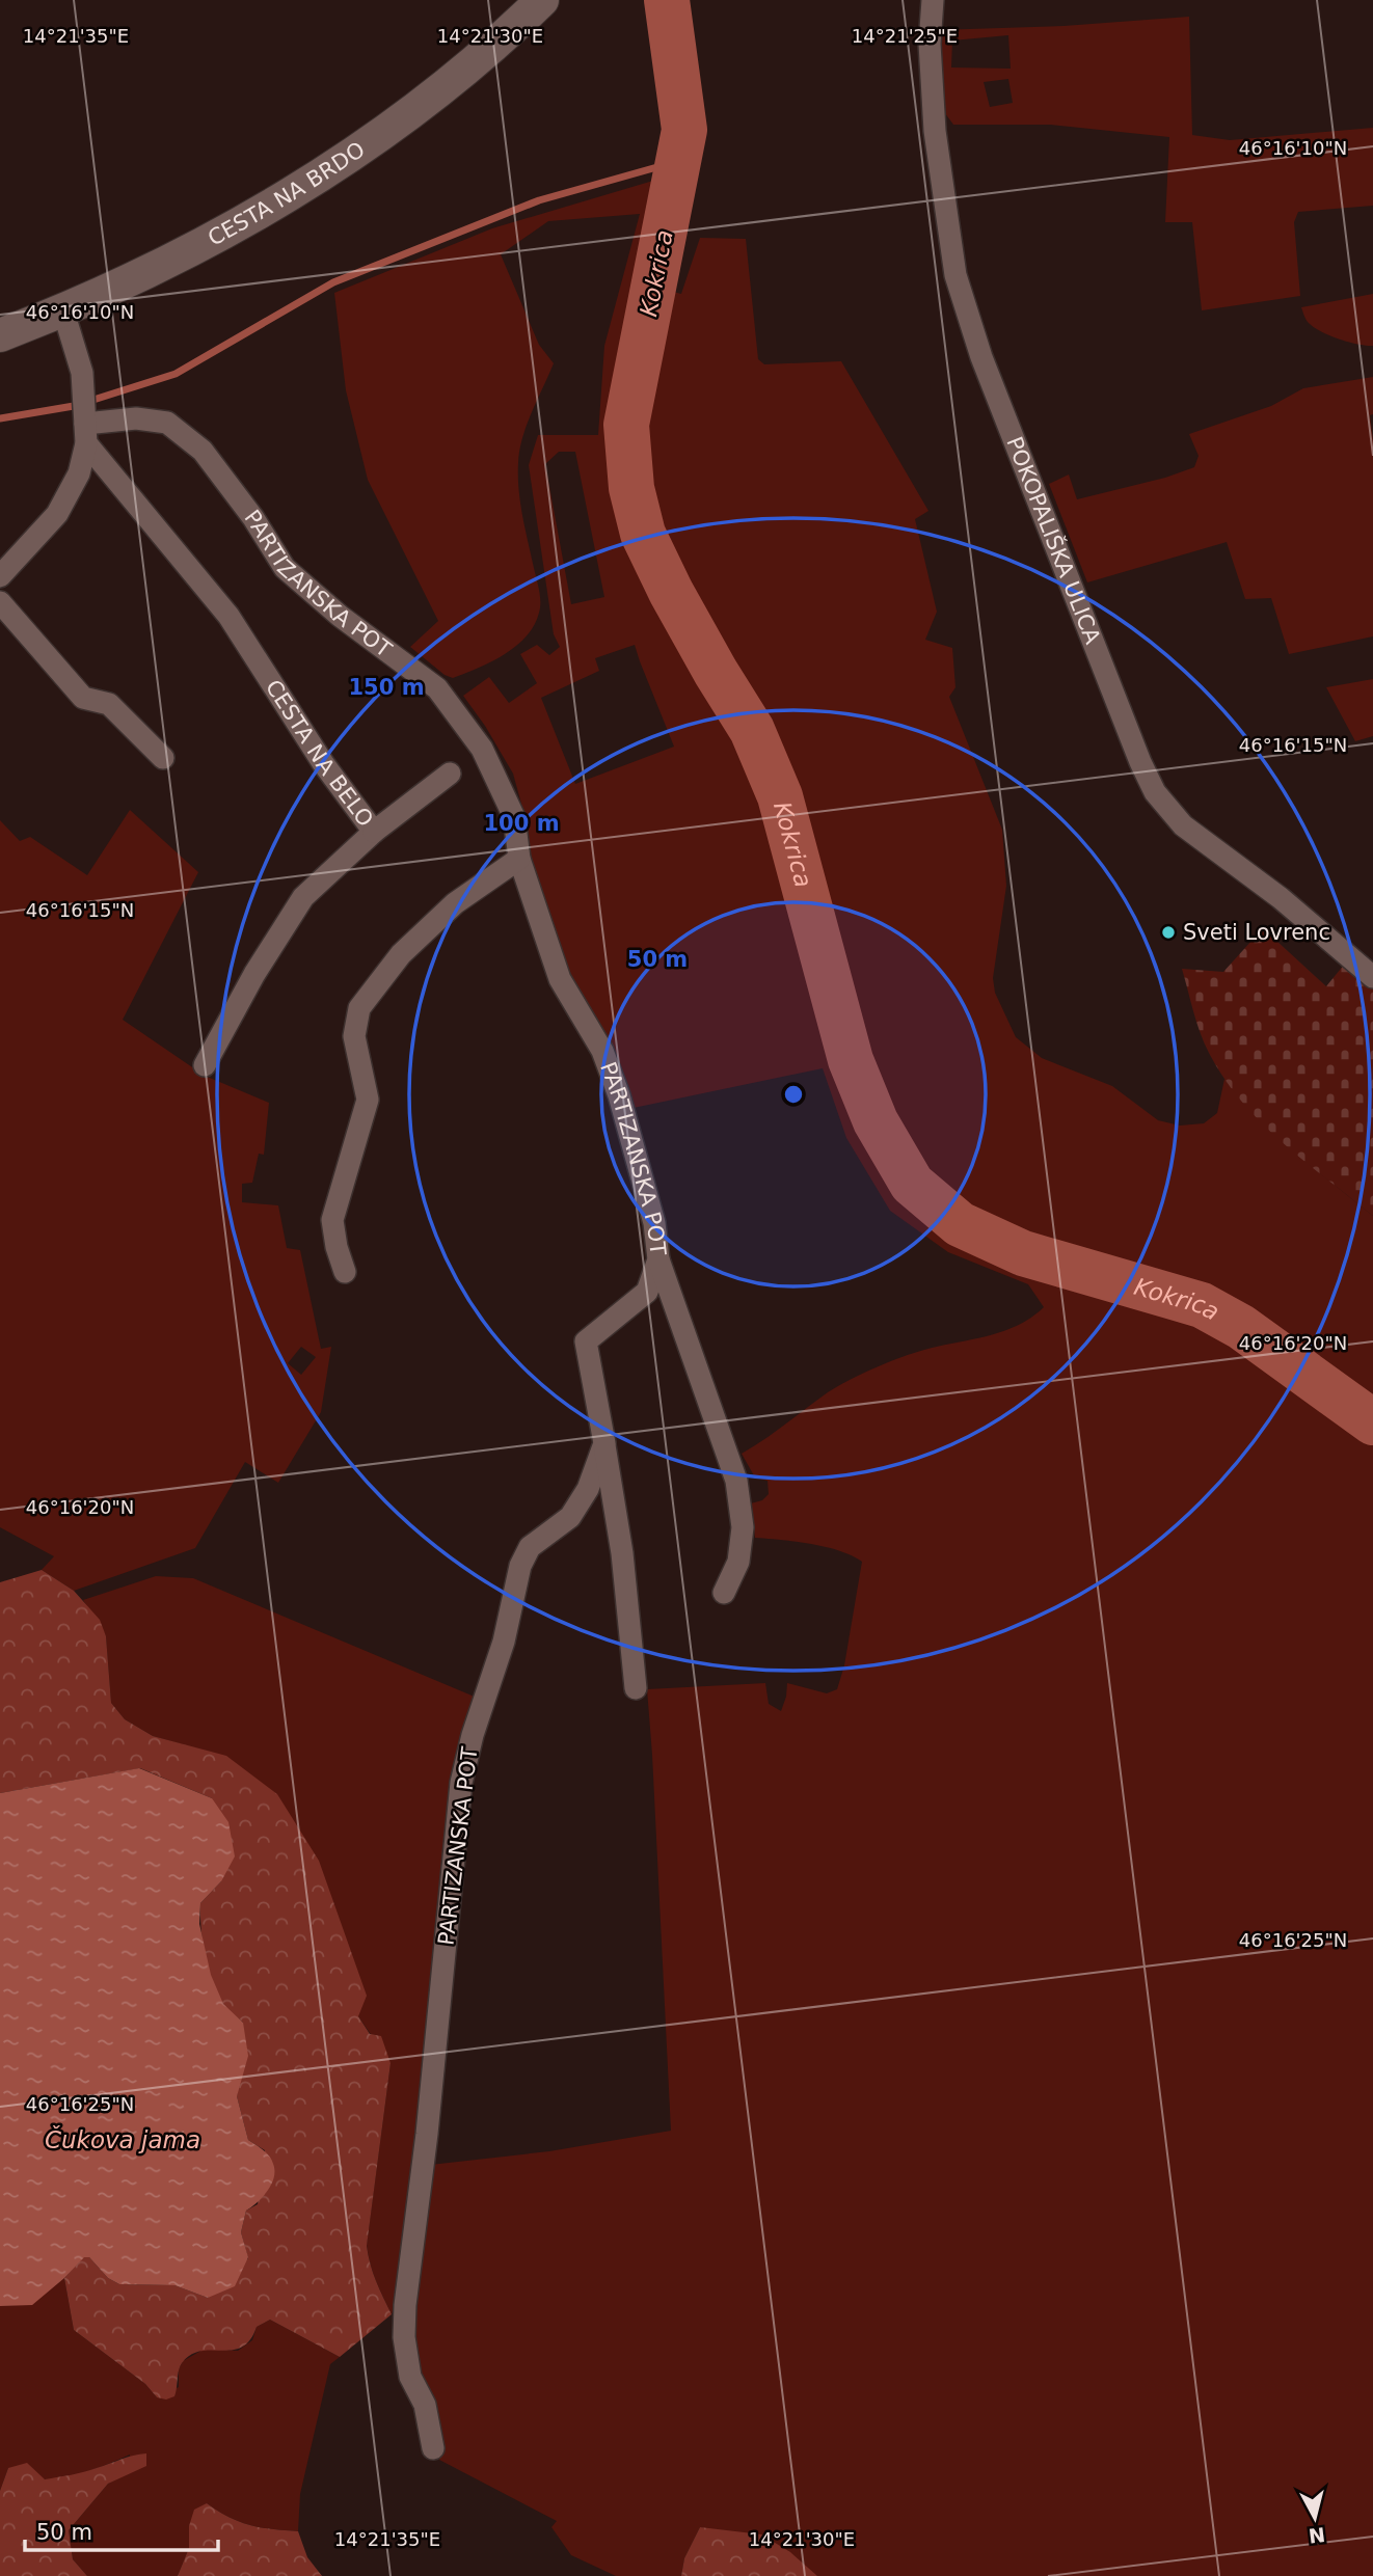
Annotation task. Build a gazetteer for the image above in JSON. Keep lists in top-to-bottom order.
{
  "streets": {
    "street": [
      "CESTA NA BRDO",
      "POKOPALIŠKA ULICA",
      "PARTIZANSKA POT",
      "CESTA NA BELO"
    ]
  },
  "crossings": [
    ["PARTIZANSKA POT", "CESTA NA BELO"]
  ],
  "water": ["Kokrica", "Čukova jama"],
  "places": ["Sveti Lovrenc"],
  "scale_bar": "50 m",
  "north": "bottom",
  "coordinates": [
    "14°21'35\"E",
    "14°21'30\"E",
    "14°21'25\"E",
    "46°16'10\"N",
    "46°16'15\"N",
    "46°16'20\"N",
    "46°16'25\"N"
  ],
  "rings": ["150 m", "100 m", "50 m"]
}
